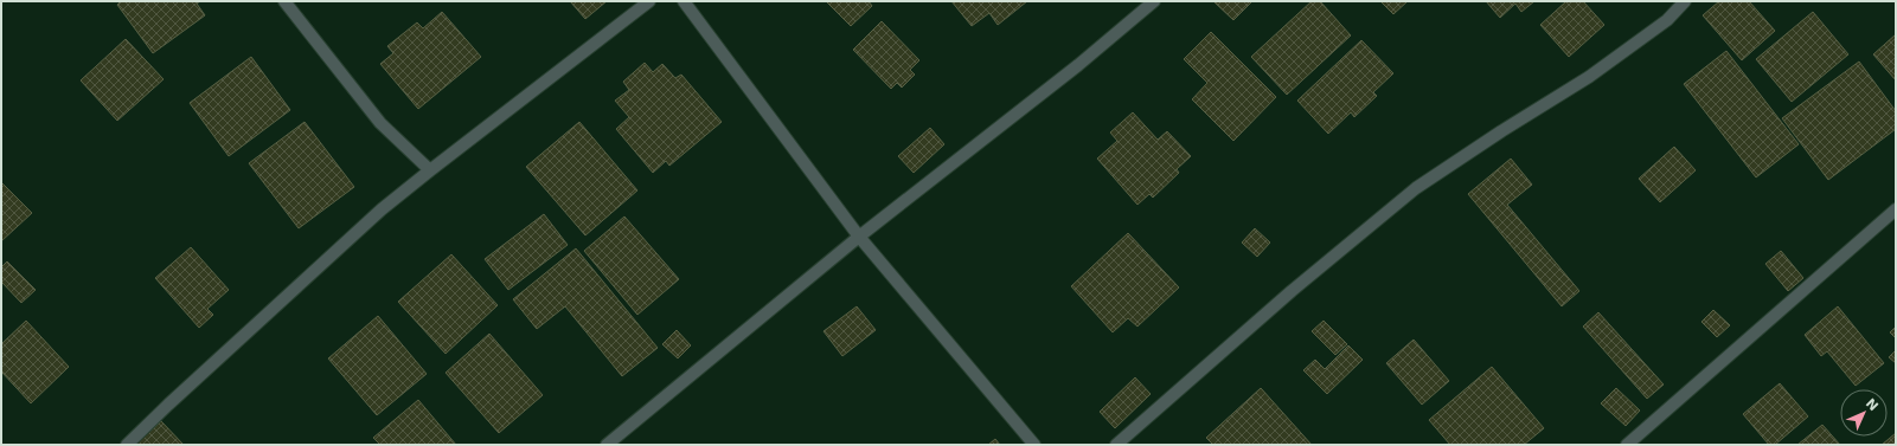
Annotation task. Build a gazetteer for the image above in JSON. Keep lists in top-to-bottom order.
{
  "north": "top right"
}
